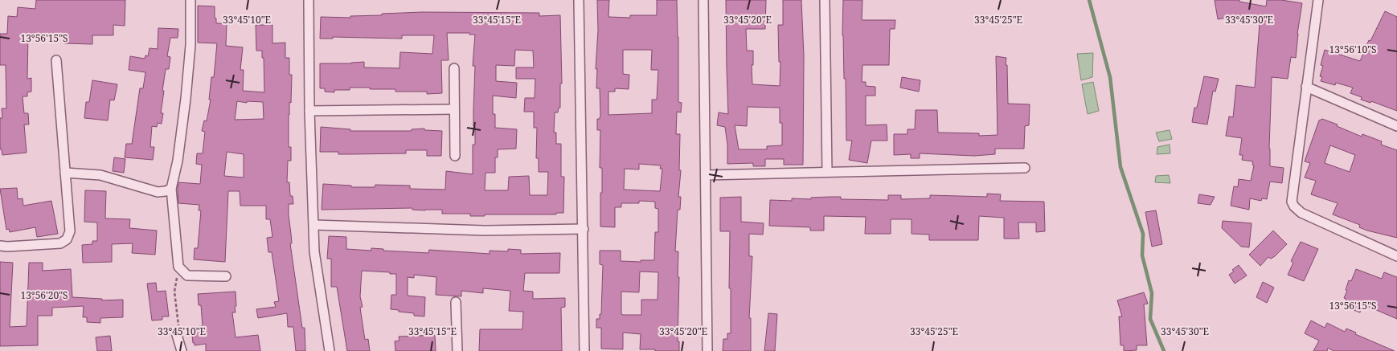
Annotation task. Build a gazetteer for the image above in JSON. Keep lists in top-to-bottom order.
{
  "coordinates": [
    "33°45'10\"E",
    "33°45'15\"E",
    "33°45'20\"E",
    "33°45'25\"E",
    "33°45'30\"E",
    "13°56'15\"S",
    "13°56'10\"S",
    "13°56'20\"S"
  ]
}
